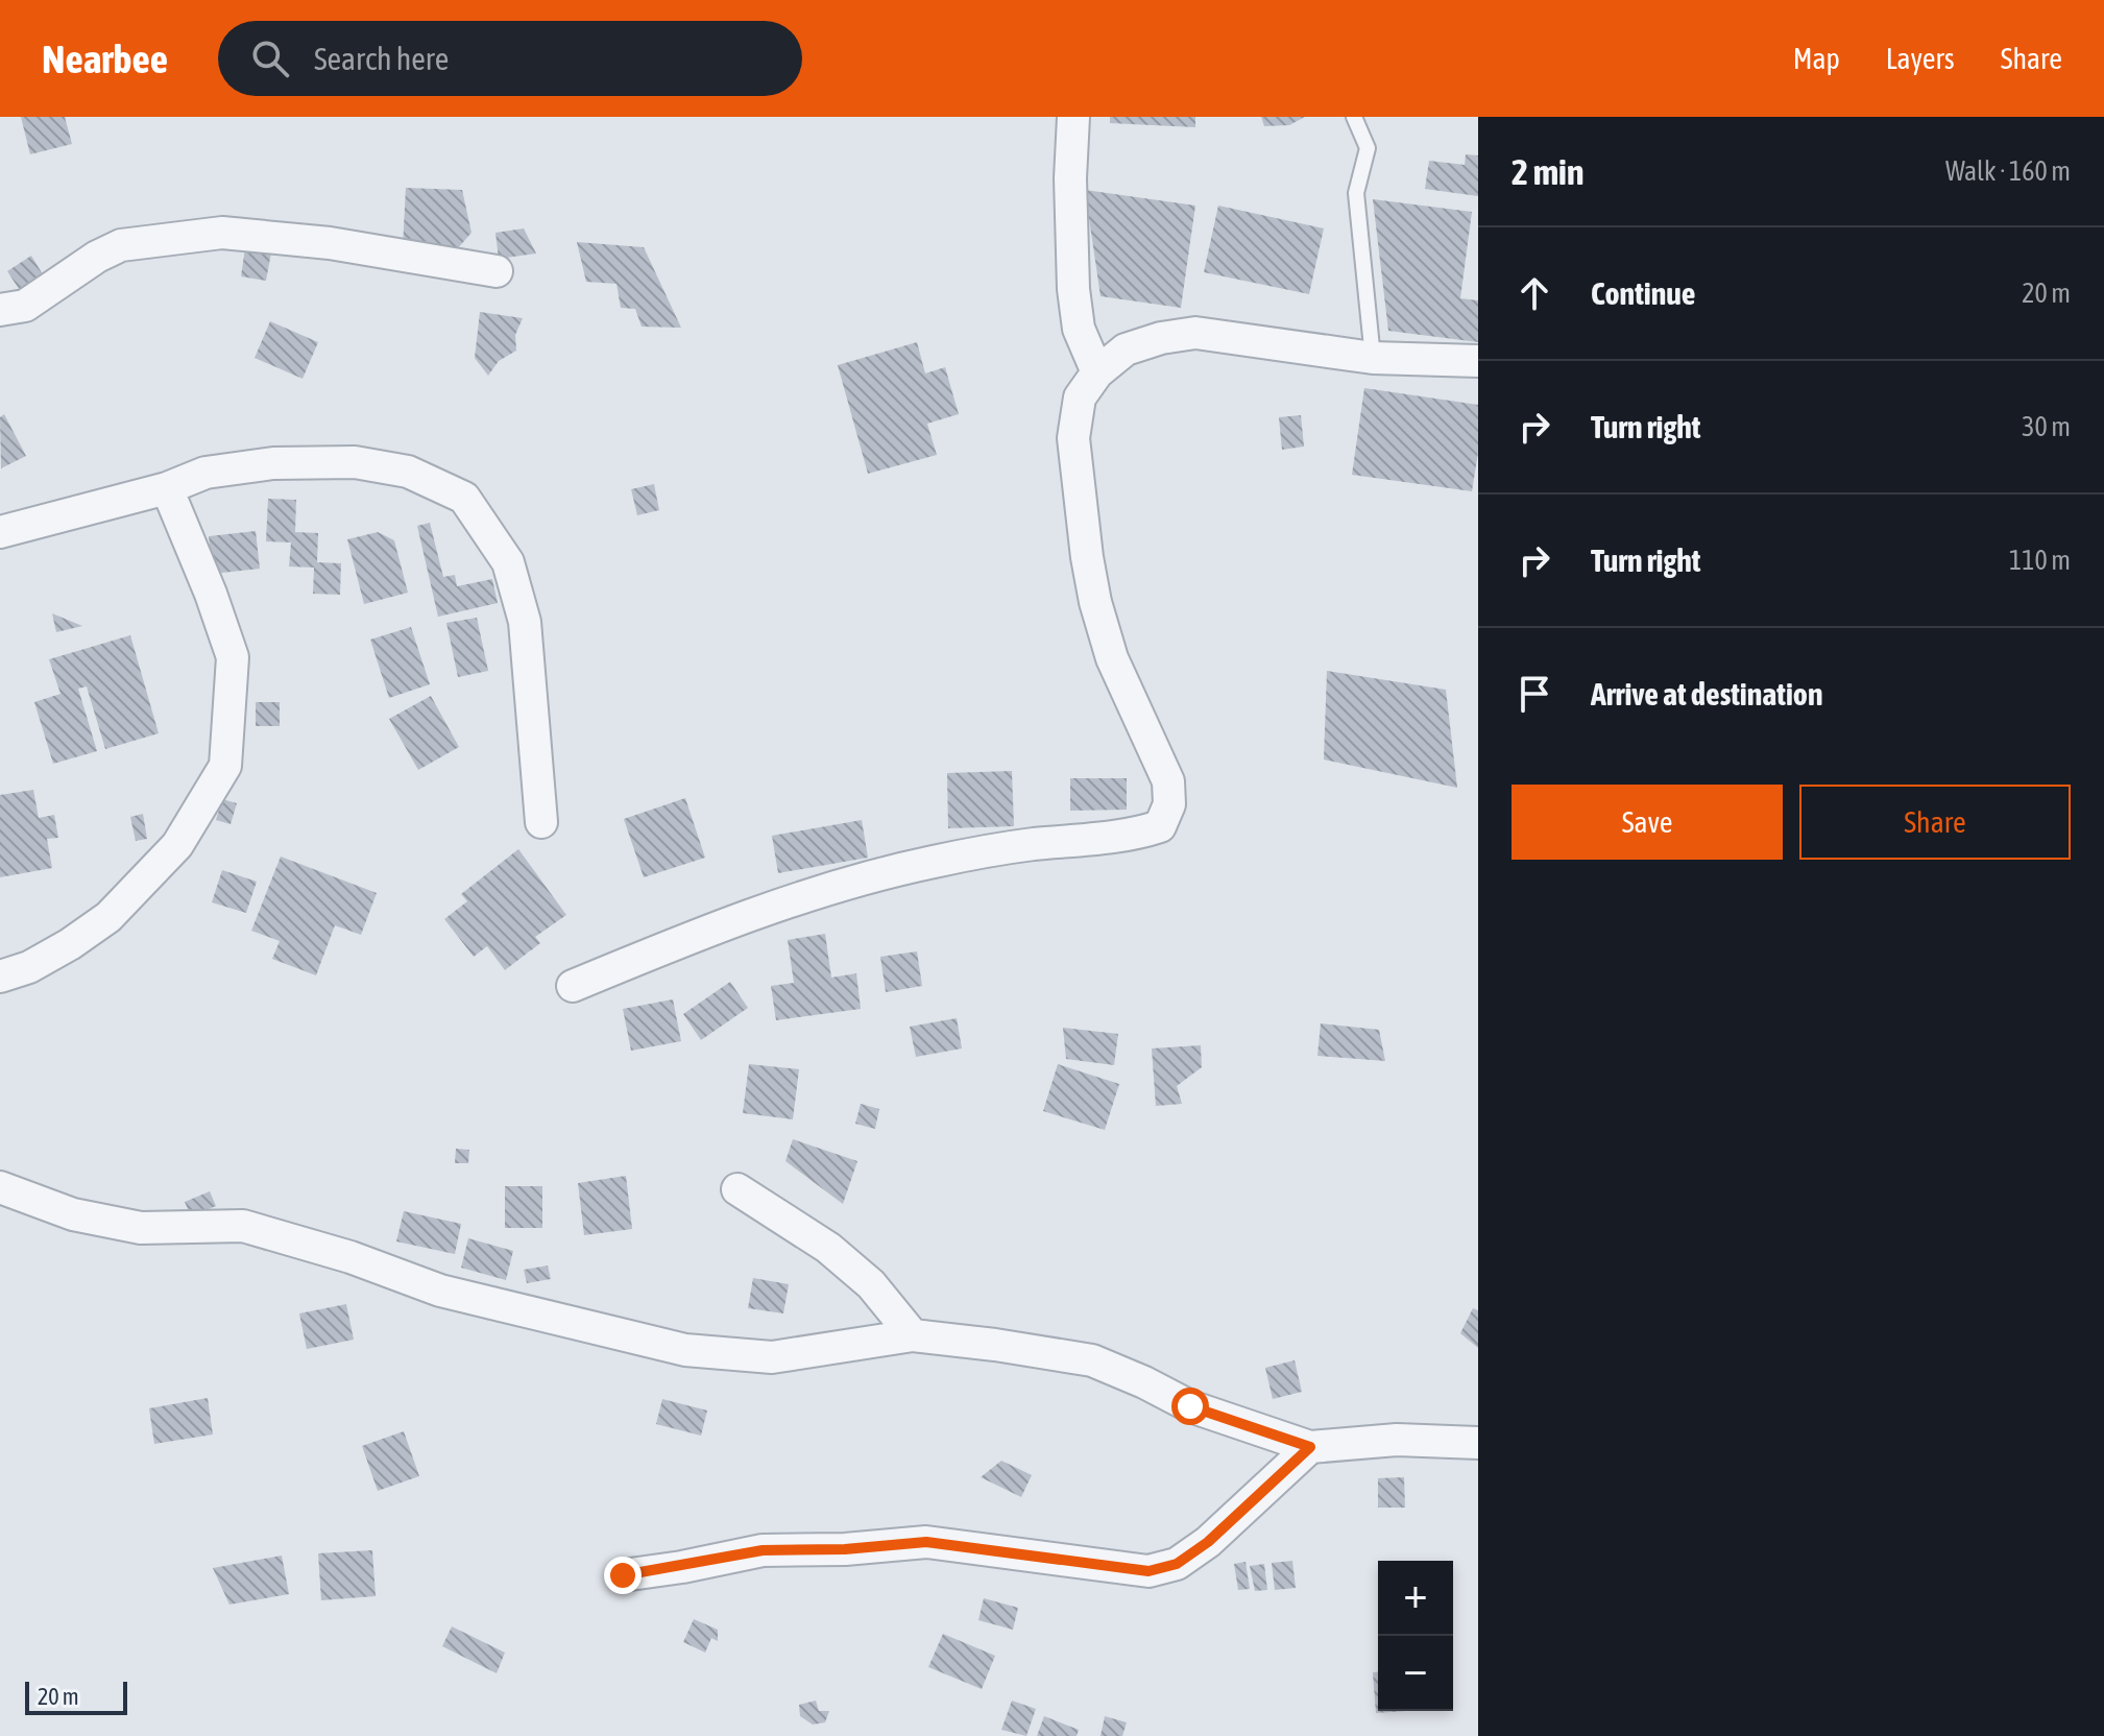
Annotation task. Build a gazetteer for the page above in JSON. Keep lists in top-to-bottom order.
{
  "scale_bar": "20 m",
  "page": {
    "header": "Nearbee",
    "search": "Search here",
    "nav": ["Map", "Layers", "Share"],
    "heading": ["2 min", "Walk · 160 m"],
    "list": [
      ["Continue", "20 m"],
      ["Turn right", "30 m"],
      ["Turn right", "110 m"],
      "Arrive at destination"
    ],
    "buttons": ["Save", "Share"],
    "map_buttons": ["+", "−"],
    "scale": "20 m"
  }
}
